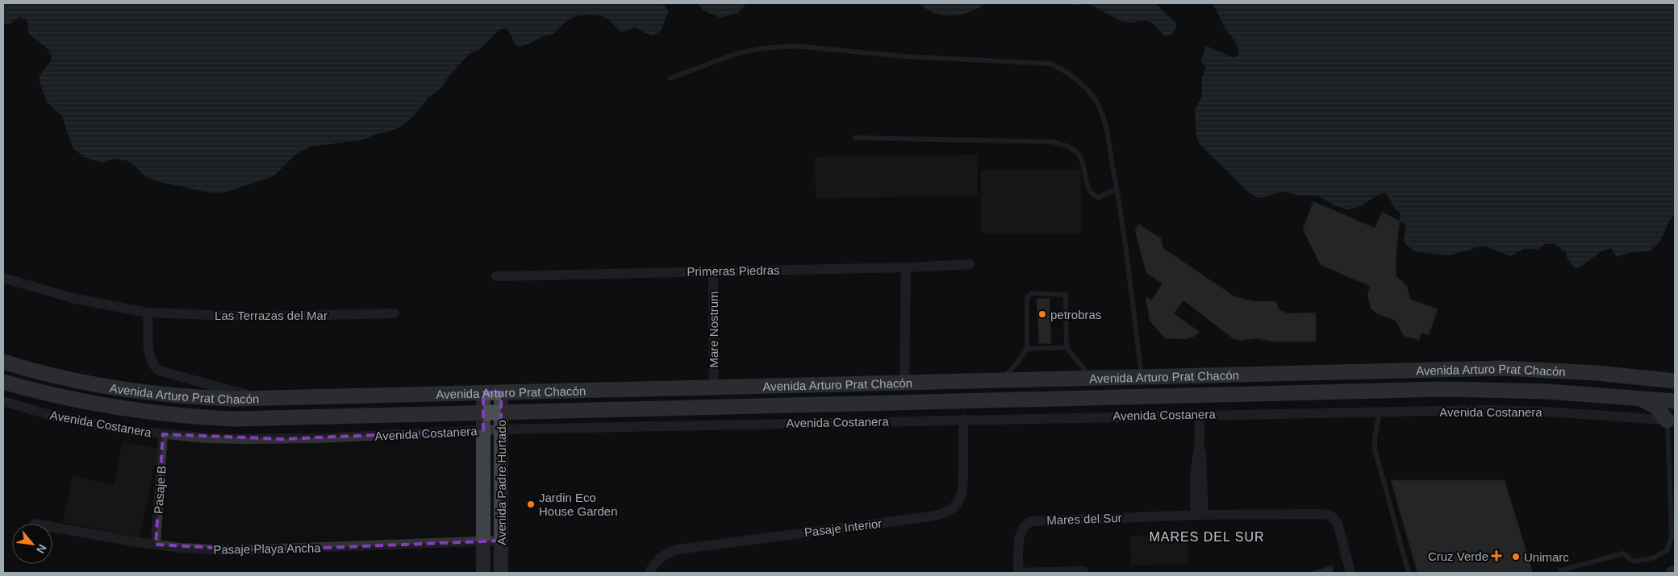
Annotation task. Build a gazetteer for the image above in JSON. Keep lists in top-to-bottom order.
{
  "streets": {
    "main road": ["Avenida Arturo Prat Chacón"],
    "street": [
      "Primeras Piedras",
      "Las Terrazas del Mar",
      "Mare Nostrum",
      "Avenida Costanera",
      "Avenida Padre Hurtado",
      "Pasaje B",
      "Mares del Sur",
      "Pasaje Interior",
      "Pasaje Playa Ancha"
    ]
  },
  "crossings": [
    ["Primeras Piedras", "Mare Nostrum"],
    ["Mare Nostrum", "Avenida Arturo Prat Chacón"],
    ["Avenida Arturo Prat Chacón", "Avenida Padre Hurtado"],
    ["Avenida Costanera", "Avenida Padre Hurtado"],
    ["Avenida Costanera", "Pasaje B"],
    ["Avenida Costanera", "Pasaje Interior"],
    ["Avenida Padre Hurtado", "Pasaje Playa Ancha"],
    ["Pasaje B", "Pasaje Playa Ancha"]
  ],
  "districts": ["MARES DEL SUR"],
  "places": {
    "other": ["petrobras", "Jardin Eco House Garden", "Unimarc"],
    "health": ["Cruz Verde"]
  },
  "north": "bottom right"
}
